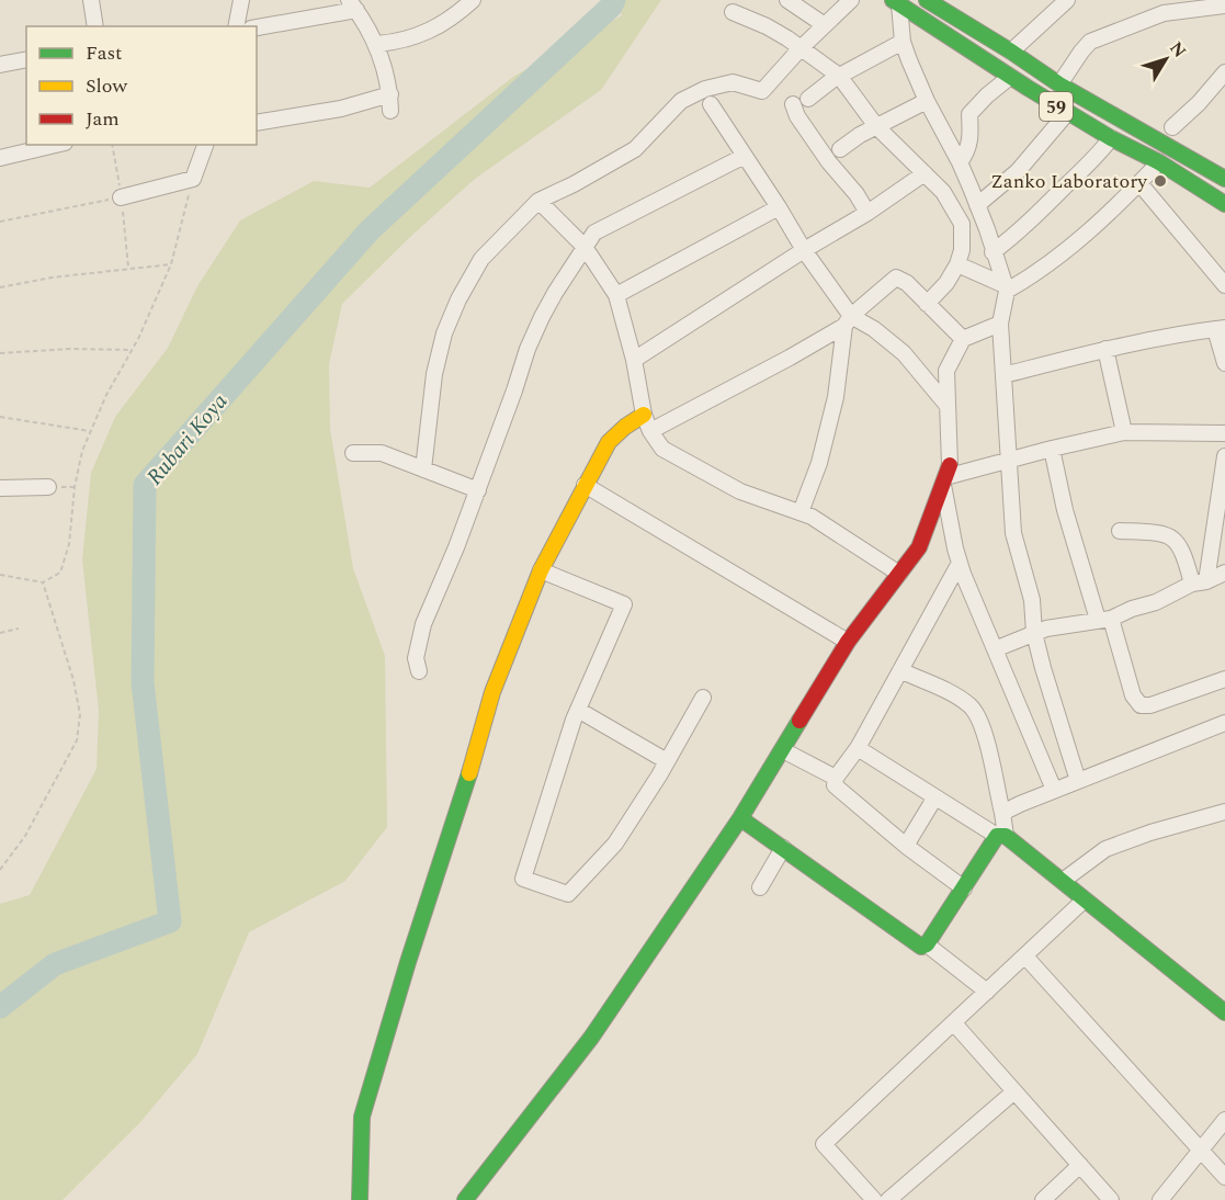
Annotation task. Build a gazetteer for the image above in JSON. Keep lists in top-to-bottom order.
{
  "streets": {
    "street": ["59"]
  },
  "water": ["Rubari Koya"],
  "places": ["Zanko Laboratory"],
  "legend": ["Fast", "Slow", "Jam"],
  "north": "top right"
}
